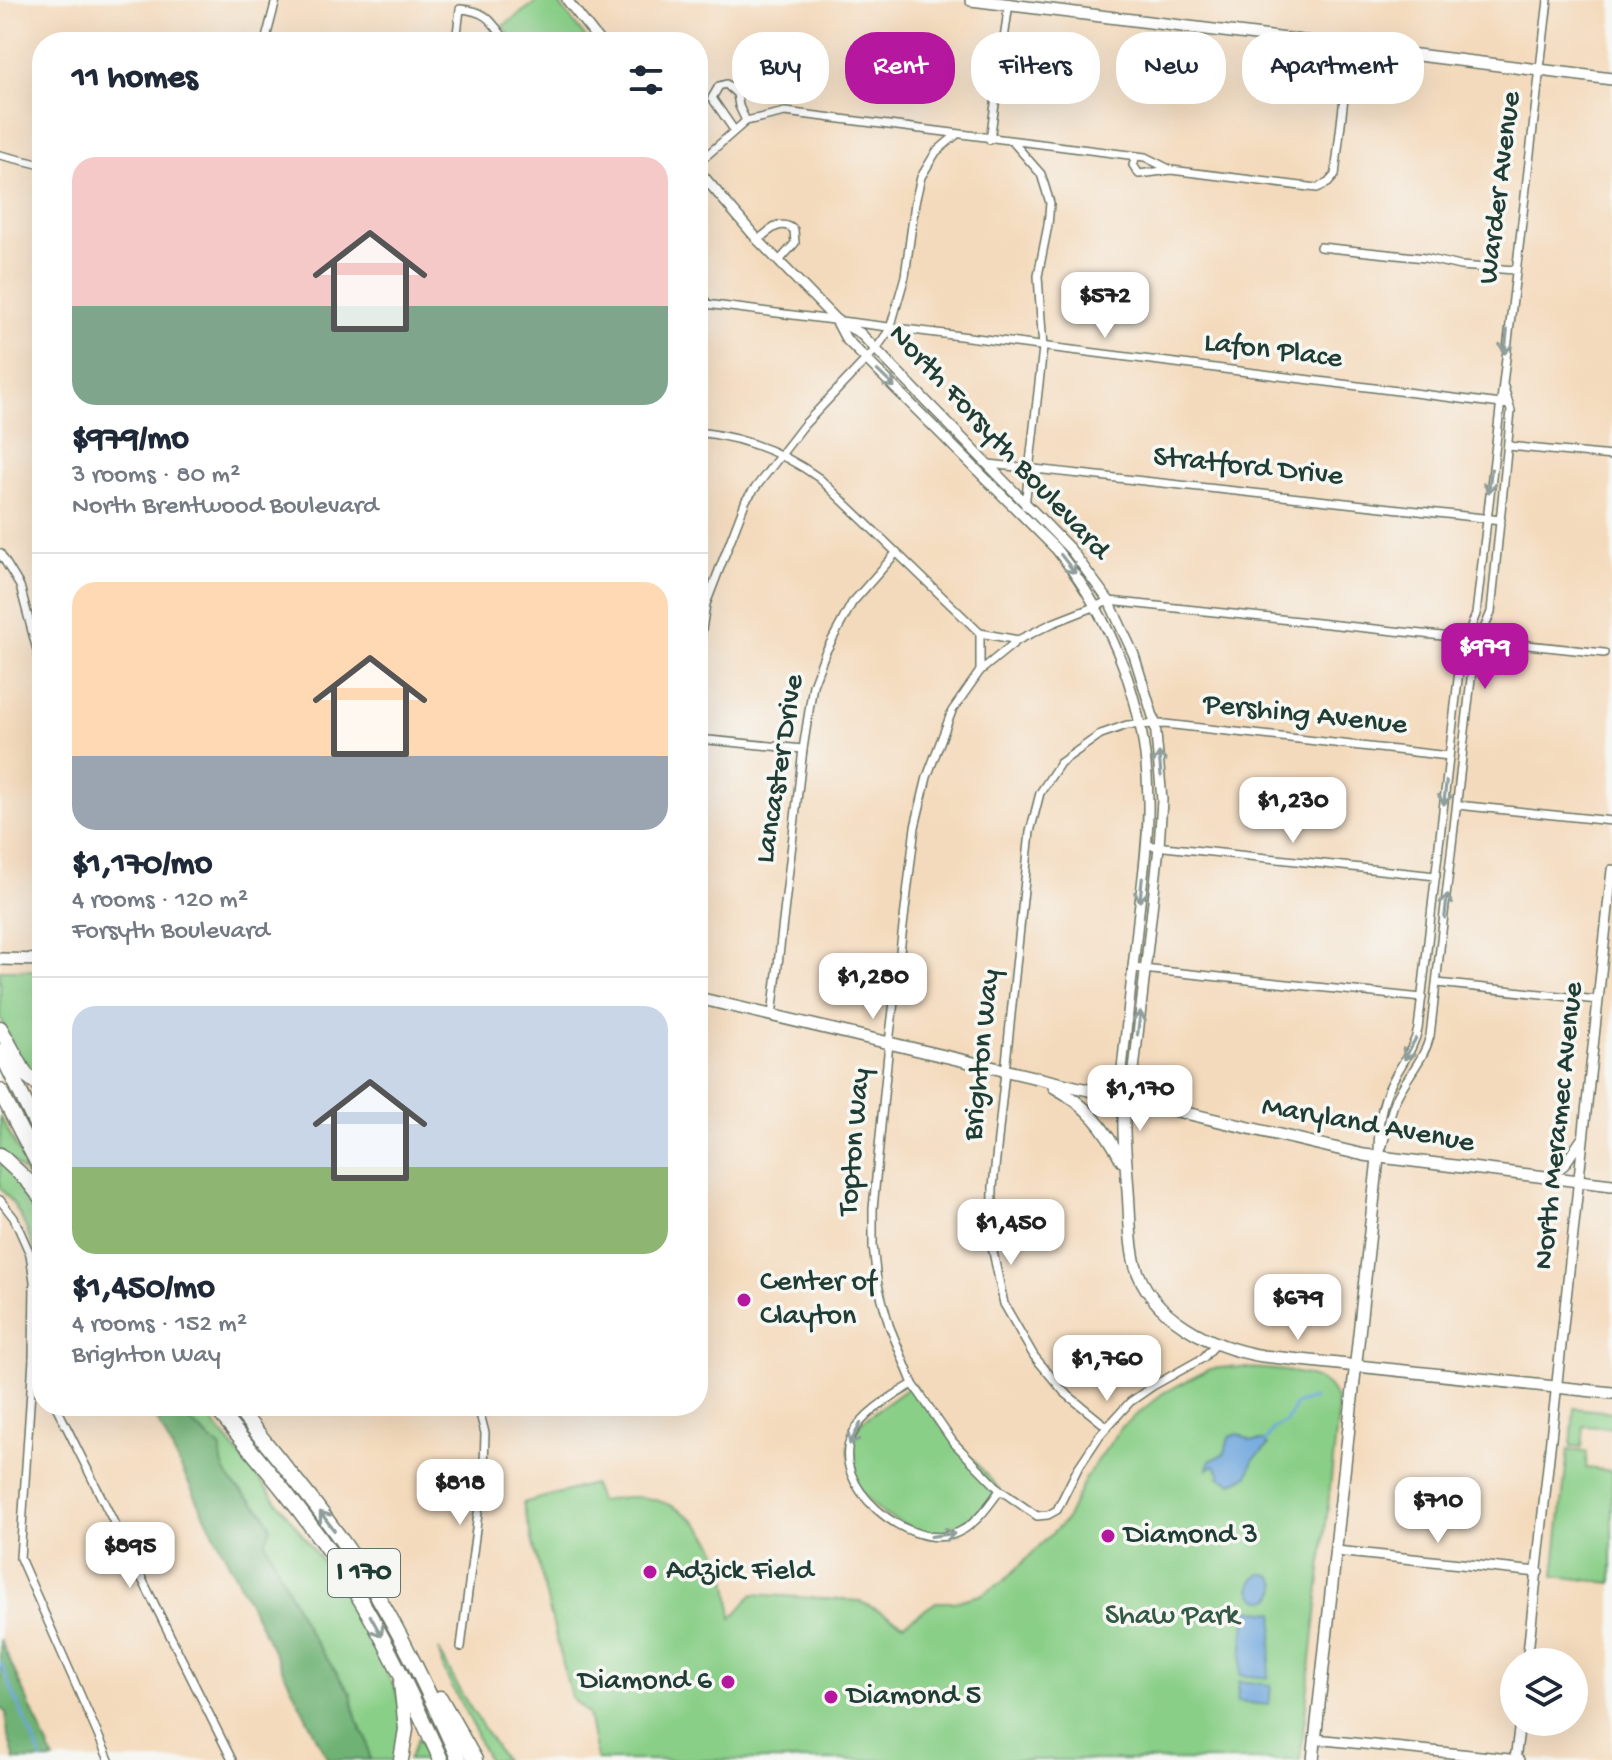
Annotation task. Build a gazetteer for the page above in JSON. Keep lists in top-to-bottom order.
{
  "streets": {
    "highway": ["I 170"],
    "main road": ["Maryland Avenue"],
    "street": [
      "Warder Avenue",
      "Lafon Place",
      "North Forsyth Boulevard",
      "Stratford Drive",
      "Pershing Avenue",
      "Lancaster Drive",
      "Brighton Way",
      "North Meramec Avenue",
      "Topton Way"
    ]
  },
  "crossings": [
    ["Warder Avenue", "Lafon Place"],
    ["Warder Avenue", "Stratford Drive"],
    ["Warder Avenue", "Pershing Avenue"],
    ["Warder Avenue", "Maryland Avenue"],
    ["Lafon Place", "North Forsyth Boulevard"],
    ["North Forsyth Boulevard", "Stratford Drive"],
    ["North Forsyth Boulevard", "Pershing Avenue"],
    ["North Forsyth Boulevard", "Brighton Way"],
    ["North Forsyth Boulevard", "Maryland Avenue"],
    ["North Forsyth Boulevard", "Topton Way"],
    ["Pershing Avenue", "Brighton Way"],
    ["Lancaster Drive", "Maryland Avenue"],
    ["Brighton Way", "Maryland Avenue"],
    ["Brighton Way", "Topton Way"],
    ["Maryland Avenue", "North Meramec Avenue"],
    ["Maryland Avenue", "Topton Way"]
  ],
  "parks": ["Shaw Park"],
  "places": [
    "Center of Clayton",
    "Diamond 3",
    "Adzick Field",
    "Diamond 6",
    "Diamond 5"
  ],
  "page": {
    "chip": [
      "Buy",
      "Rent",
      "Filters",
      "New",
      "Apartment"
    ],
    "heading": "11 homes",
    "list": [
      {
        "name": "$979/mo",
        "note": "3 rooms · 80 m² · North Brentwood Boulevard"
      },
      {
        "name": "$1,170/mo",
        "note": "4 rooms · 120 m² · Forsyth Boulevard"
      },
      {
        "name": "$1,450/mo",
        "note": "4 rooms · 152 m² · Brighton Way"
      }
    ],
    "price": [
      "$572",
      "$979",
      "$1,230",
      "$1,280",
      "$1,170",
      "$1,450",
      "$679",
      "$1,760",
      "$818",
      "$710",
      "$895"
    ]
  }
}
